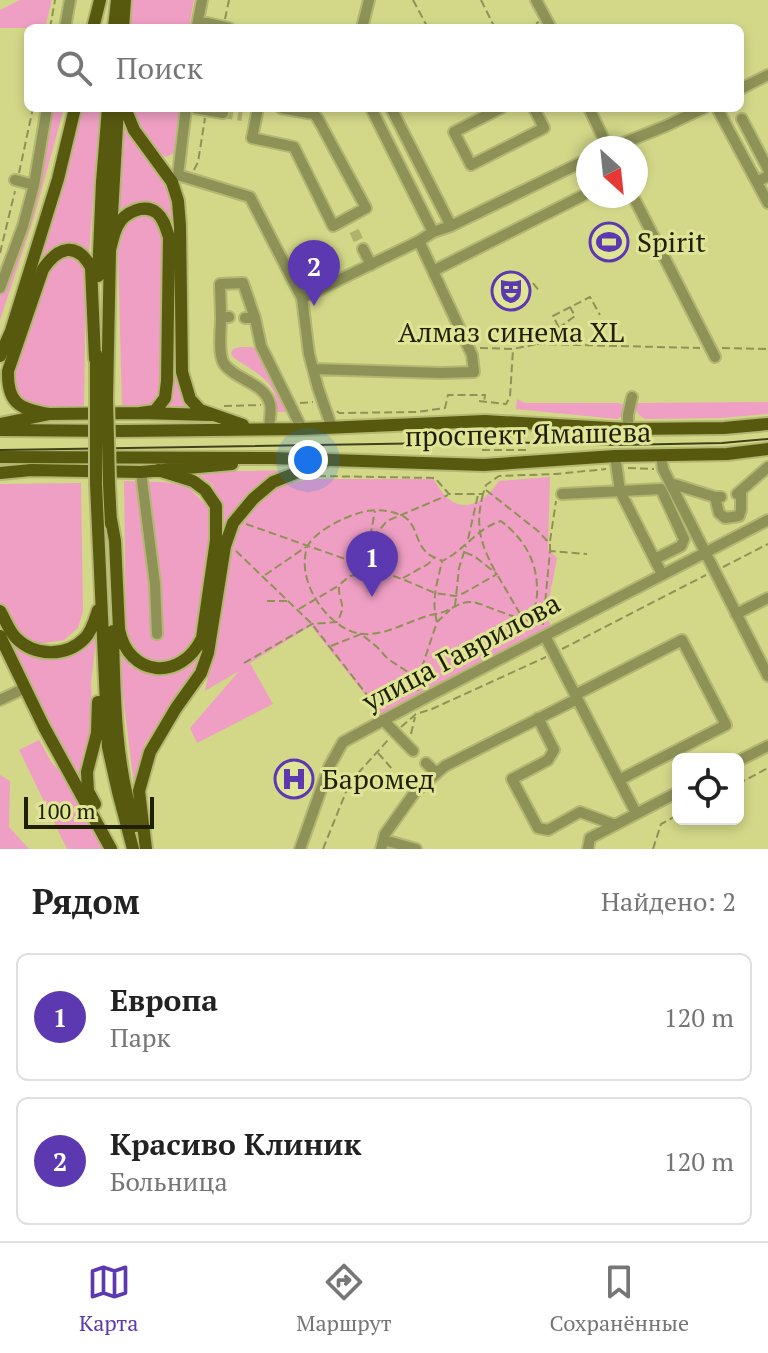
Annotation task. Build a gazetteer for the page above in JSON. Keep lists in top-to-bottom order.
{
  "streets": {
    "main road": ["проспект Ямашева"],
    "street": ["улица Гаврилова"]
  },
  "places": {
    "sports": ["Spirit"],
    "theatre": ["Алмаз синема XL"],
    "hospital": ["Баромед"]
  },
  "scale_bar": "100 m",
  "north": "bottom right",
  "page": {
    "search": "Поиск",
    "pins": ["2", "1"],
    "scale": "100 m",
    "heading": ["Рядом", "Найдено: 2"],
    "list": [
      {
        "mark": "1",
        "name": "Европа",
        "note": "Парк",
        "value": "120 m"
      },
      {
        "mark": "2",
        "name": "Красиво Клиник",
        "note": "Больница",
        "value": "120 m"
      }
    ],
    "nav": ["Карта", "Маршрут", "Сохранённые"]
  }
}
